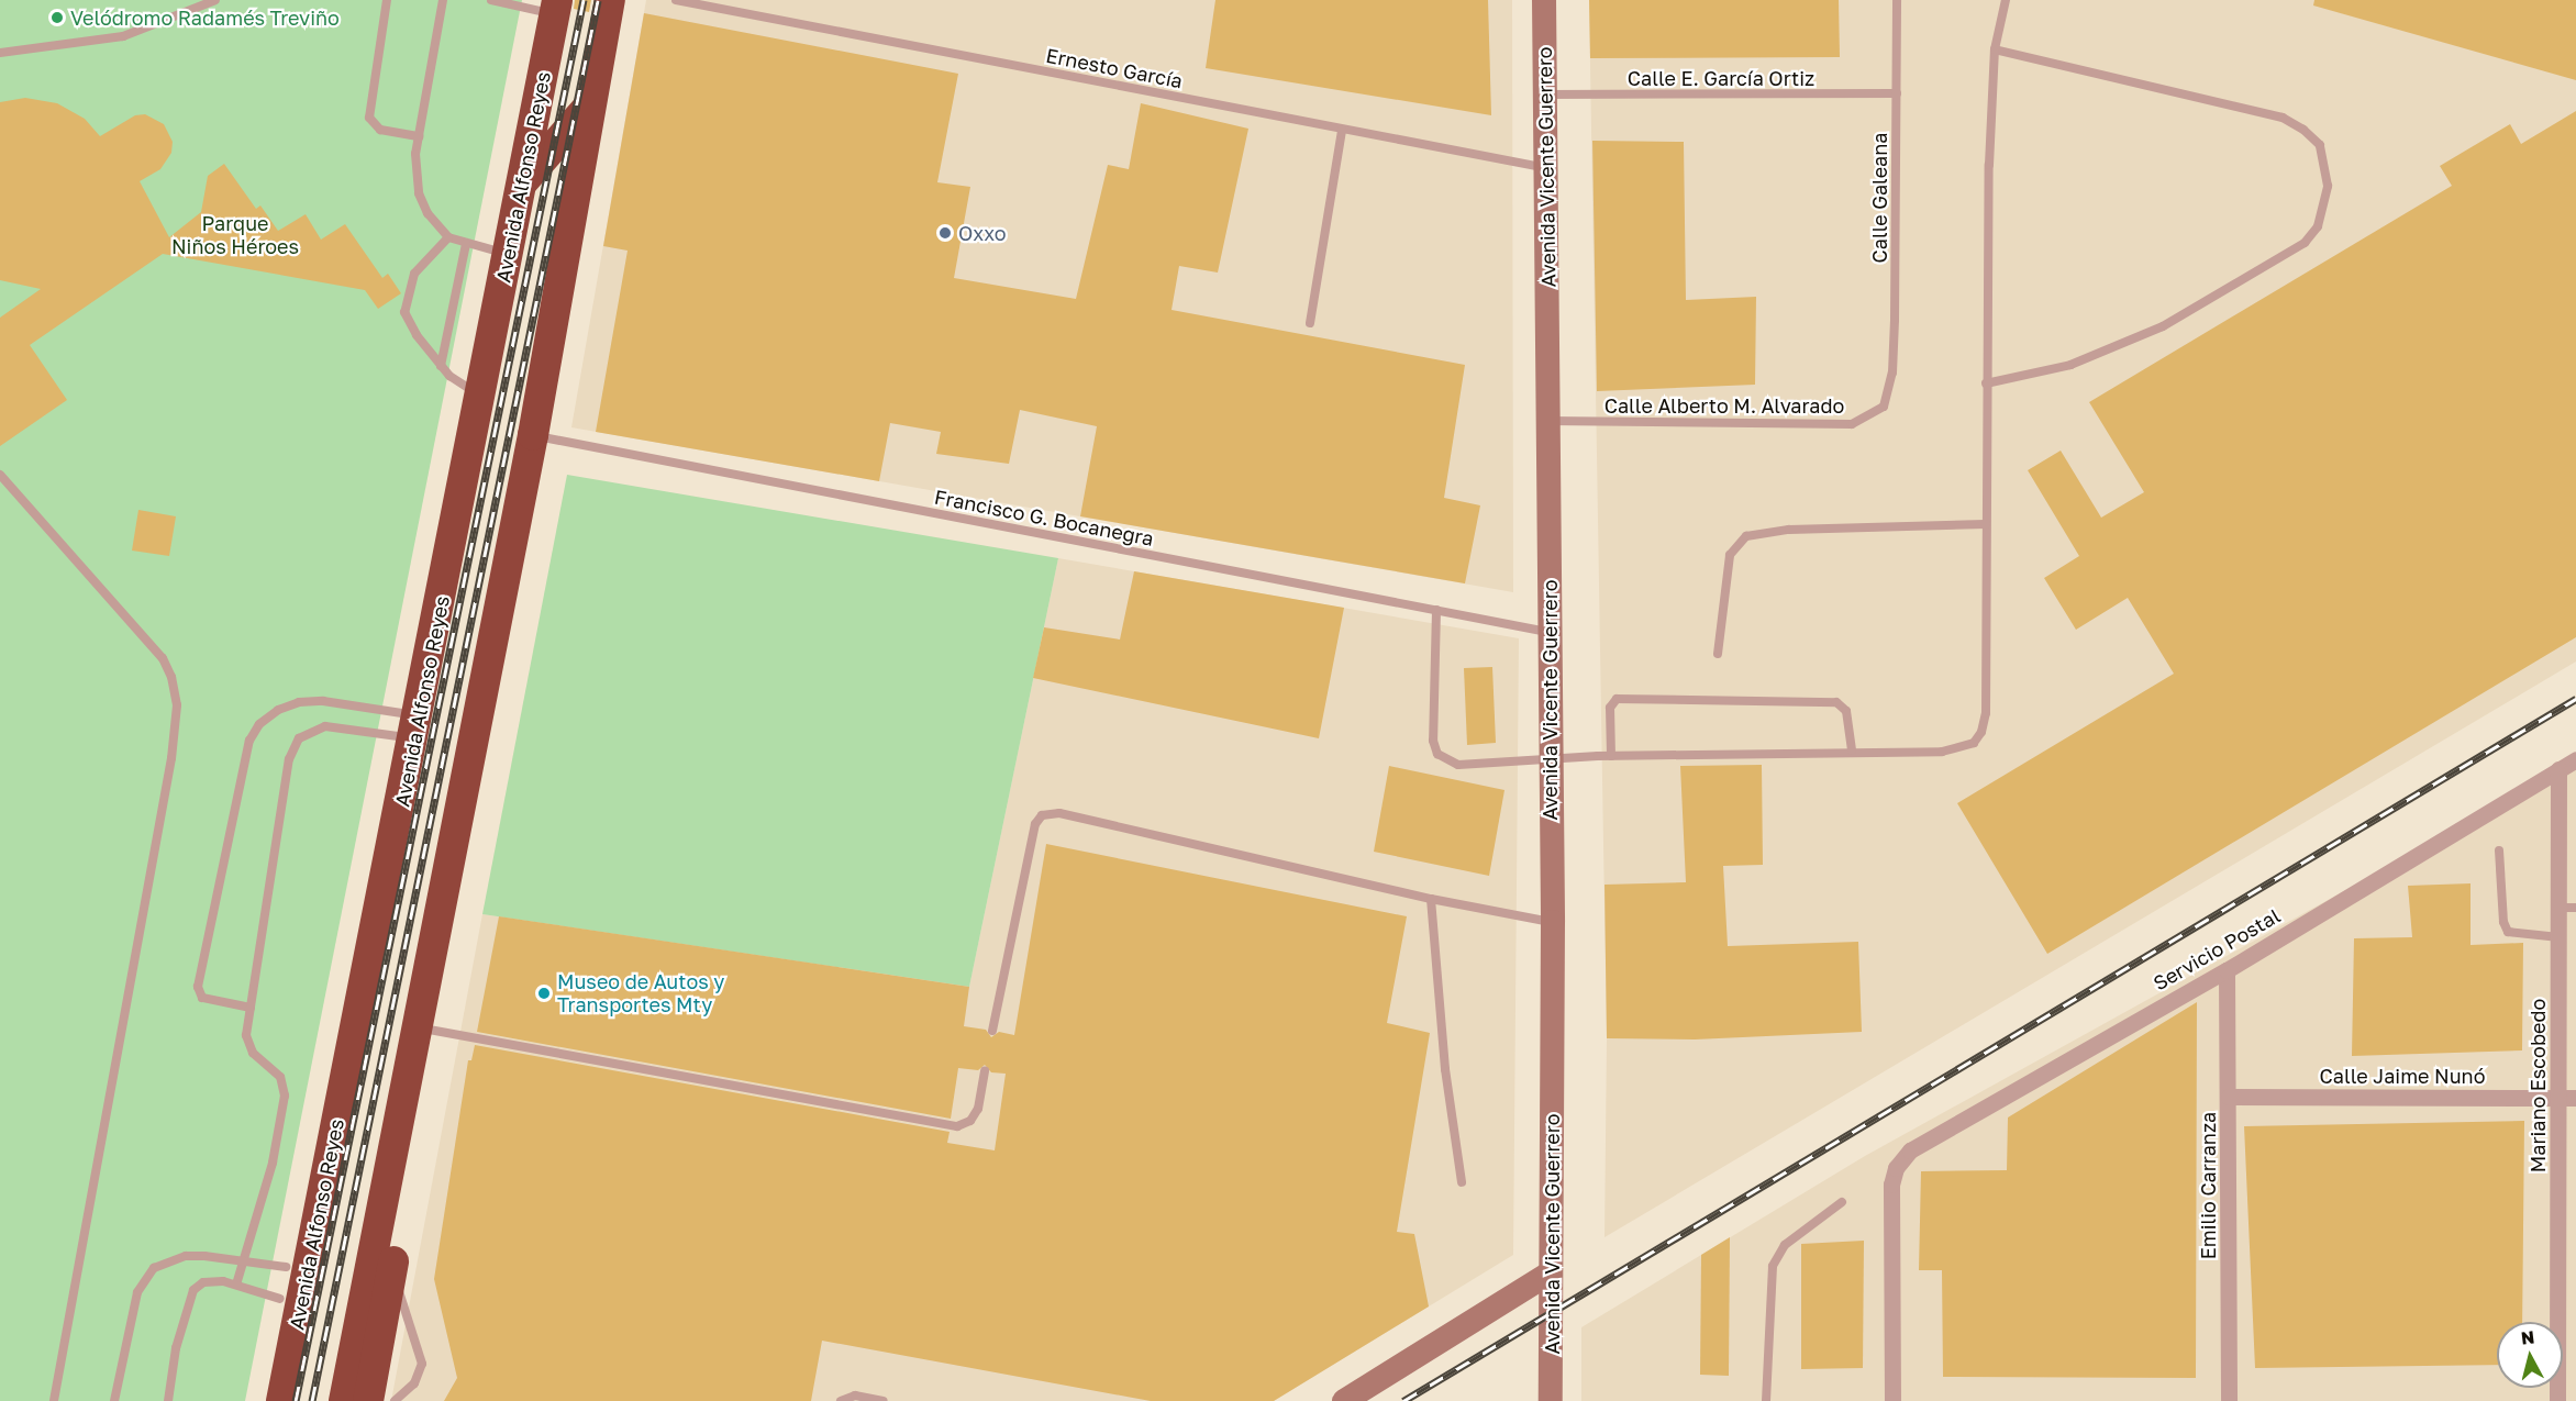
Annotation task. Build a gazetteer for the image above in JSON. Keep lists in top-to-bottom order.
{
  "streets": {
    "highway": ["Avenida Alfonso Reyes"],
    "main road": ["Avenida Vicente Guerrero"],
    "street": [
      "Servicio Postal",
      "Calle Jaime Nunó",
      "Mariano Escobedo",
      "Emilio Carranza"
    ],
    "lane": [
      "Ernesto García",
      "Calle E. García Ortiz",
      "Calle Galeana",
      "Calle Alberto M. Alvarado",
      "Francisco G. Bocanegra"
    ]
  },
  "crossings": [
    ["Ernesto García", "Avenida Vicente Guerrero"],
    ["Calle E. García Ortiz", "Avenida Vicente Guerrero"],
    ["Calle E. García Ortiz", "Calle Galeana"],
    ["Avenida Vicente Guerrero", "Calle Alberto M. Alvarado"],
    ["Avenida Vicente Guerrero", "Francisco G. Bocanegra"],
    ["Calle Galeana", "Calle Alberto M. Alvarado"],
    ["Servicio Postal", "Mariano Escobedo"],
    ["Servicio Postal", "Emilio Carranza"],
    ["Calle Jaime Nunó", "Mariano Escobedo"],
    ["Calle Jaime Nunó", "Emilio Carranza"]
  ],
  "parks": ["Parque Niños Héroes"],
  "places": ["Velódromo Radamés Treviño", "Oxxo", "Museo de Autos y Transportes Mty"],
  "north": "top"
}
